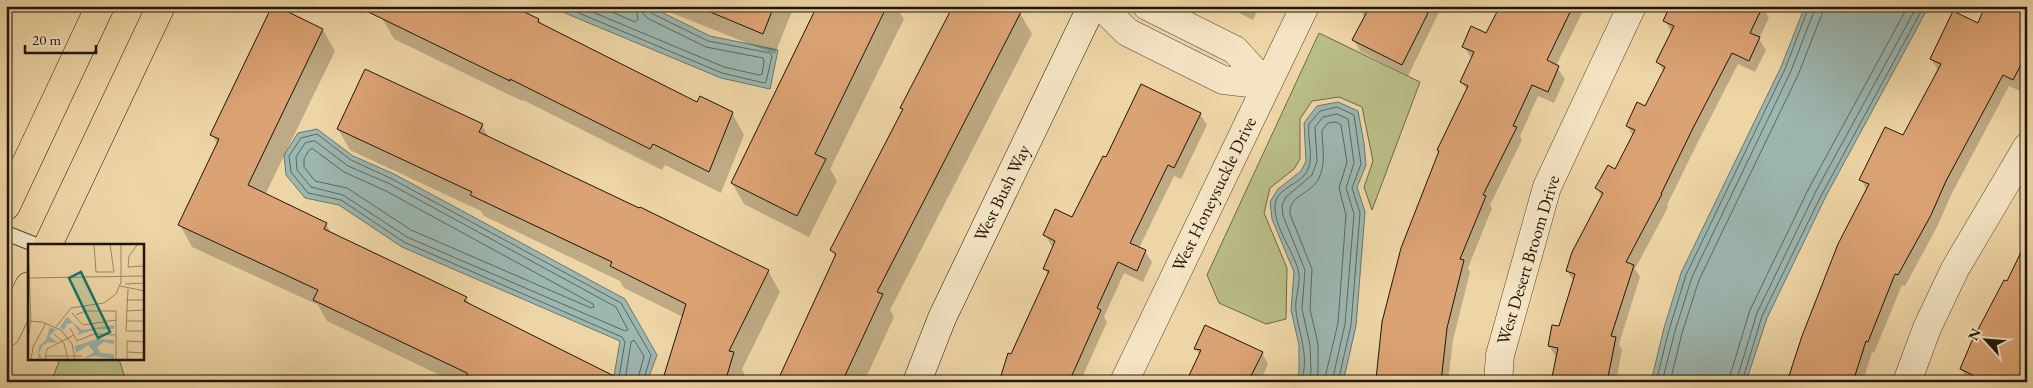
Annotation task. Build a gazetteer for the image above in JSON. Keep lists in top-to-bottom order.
{
  "streets": {
    "street": ["West Bush Way", "West Honeysuckle Drive", "West Desert Broom Drive"]
  },
  "scale_bar": "20 m",
  "north": "top left"
}
